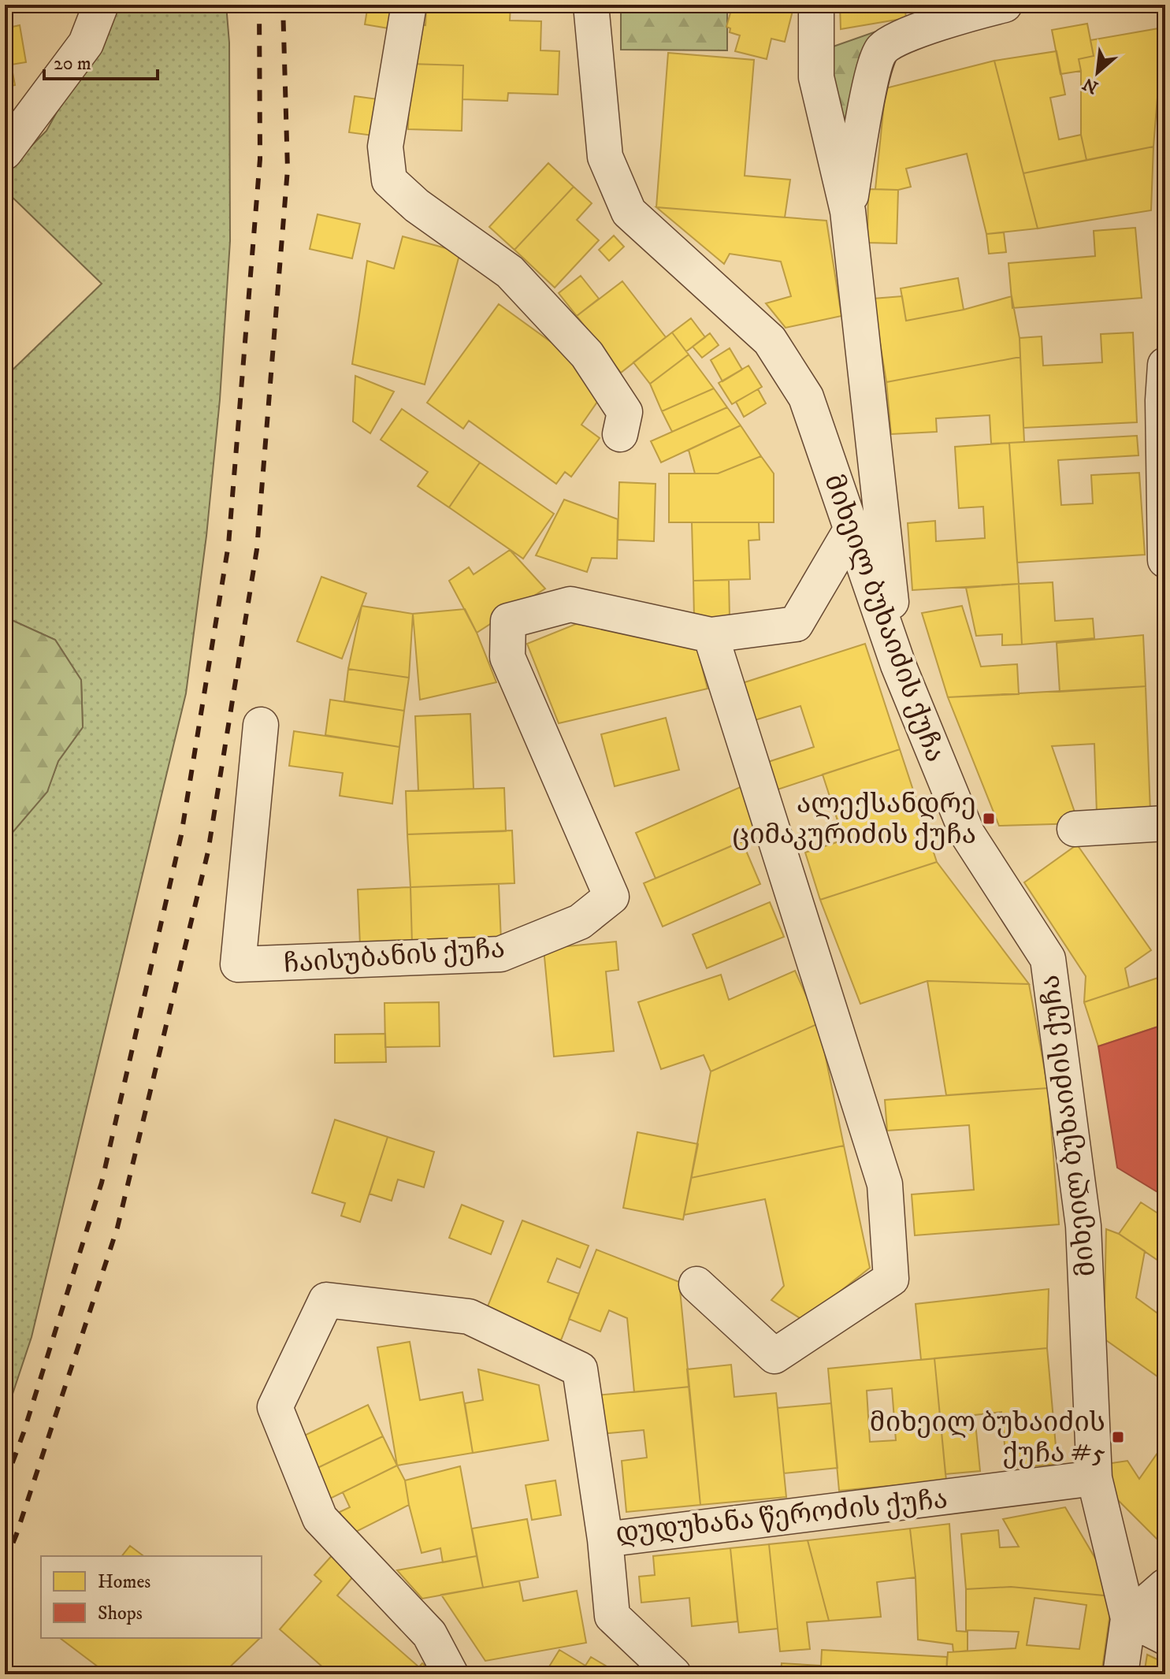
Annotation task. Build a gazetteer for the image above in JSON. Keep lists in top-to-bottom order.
{
  "streets": {
    "street": ["მიხეილ ბუხაიძის ქუჩა", "ჩაისუბანის ქუჩა", "დუდუხანა წეროძის ქუჩა"]
  },
  "crossings": [
    ["მიხეილ ბუხაიძის ქუჩა", "ჩაისუბანის ქუჩა"],
    ["მიხეილ ბუხაიძის ქუჩა", "დუდუხანა წეროძის ქუჩა"]
  ],
  "places": {
    "transit": ["ალექსანდრე ციმაკურიძის ქუჩა", "მიხეილ ბუხაიძის ქუჩა #5"]
  },
  "legend": ["Homes", "Shops"],
  "scale_bar": "20 m",
  "north": "bottom left"
}
